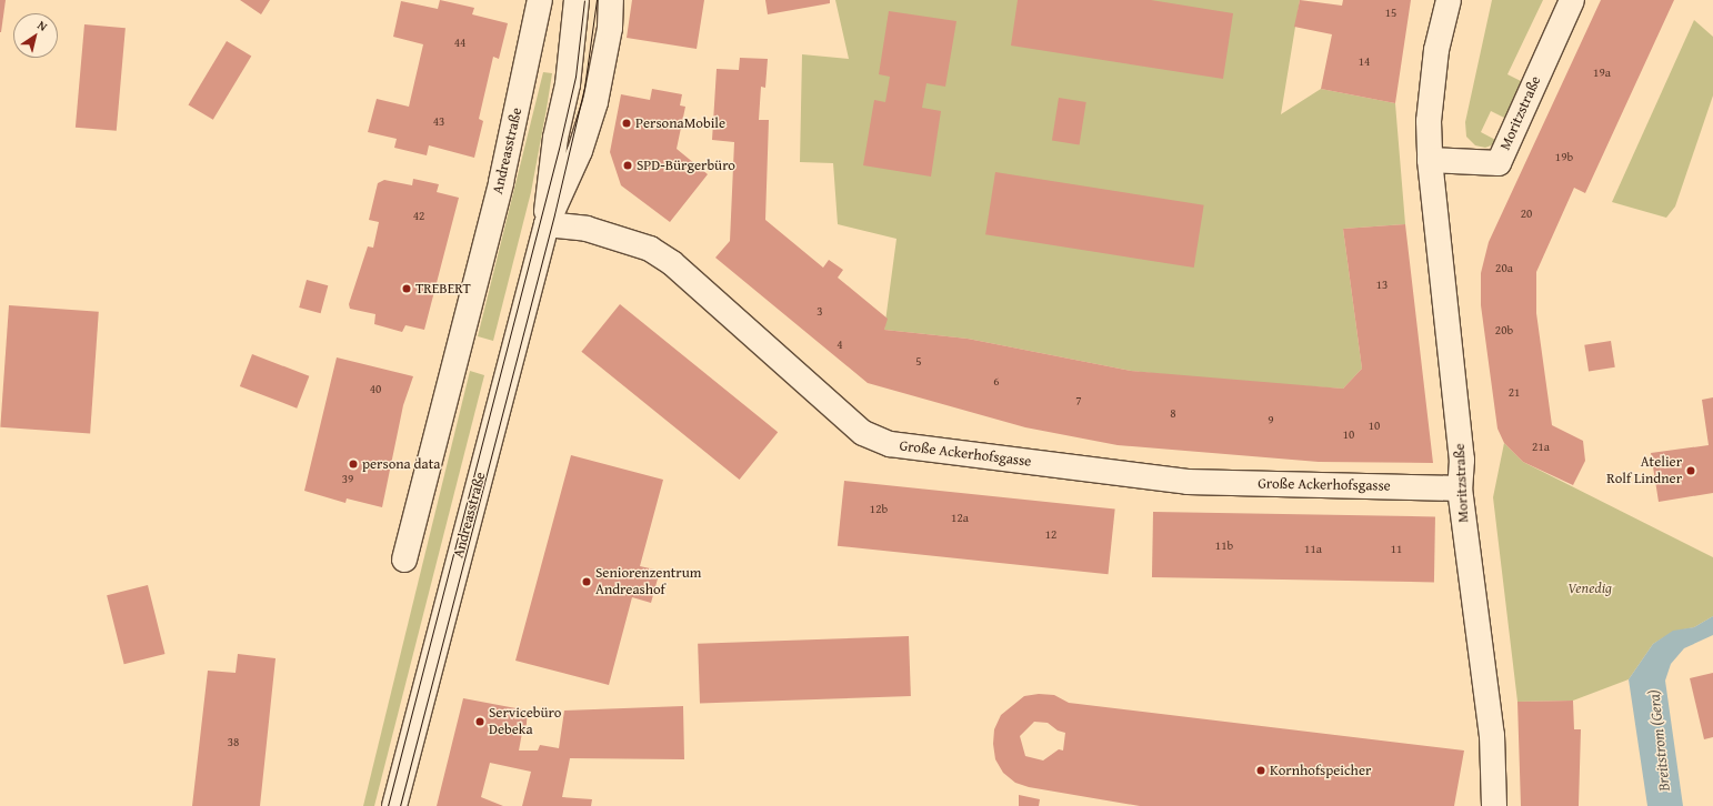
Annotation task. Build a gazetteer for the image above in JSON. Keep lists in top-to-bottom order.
{
  "streets": {
    "street": ["Moritzstraße", "Andreasstraße", "Große Ackerhofsgasse"]
  },
  "crossings": [
    ["Moritzstraße", "Große Ackerhofsgasse"],
    ["Andreasstraße", "Große Ackerhofsgasse"]
  ],
  "water": ["Breitstrom (Gera)"],
  "parks": ["Venedig"],
  "places": [
    "PersonaMobile",
    "SPD-Bürgerbüro",
    "TREBERT",
    "persona data",
    "Atelier Rolf Lindner",
    "Seniorenzentrum Andreashof",
    "Servicebüro Debeka",
    "Kornhofspeicher"
  ],
  "house_numbers": [
    "15",
    "44",
    "14",
    "19a",
    "43",
    "19b",
    "20",
    "42",
    "20a",
    "13",
    "3",
    "20b",
    "4",
    "5",
    "6",
    "40",
    "21",
    "7",
    "8",
    "9",
    "10",
    "10",
    "21a",
    "39",
    "12b",
    "12a",
    "12",
    "11b",
    "11a",
    "11",
    "38"
  ],
  "north": "top right"
}
